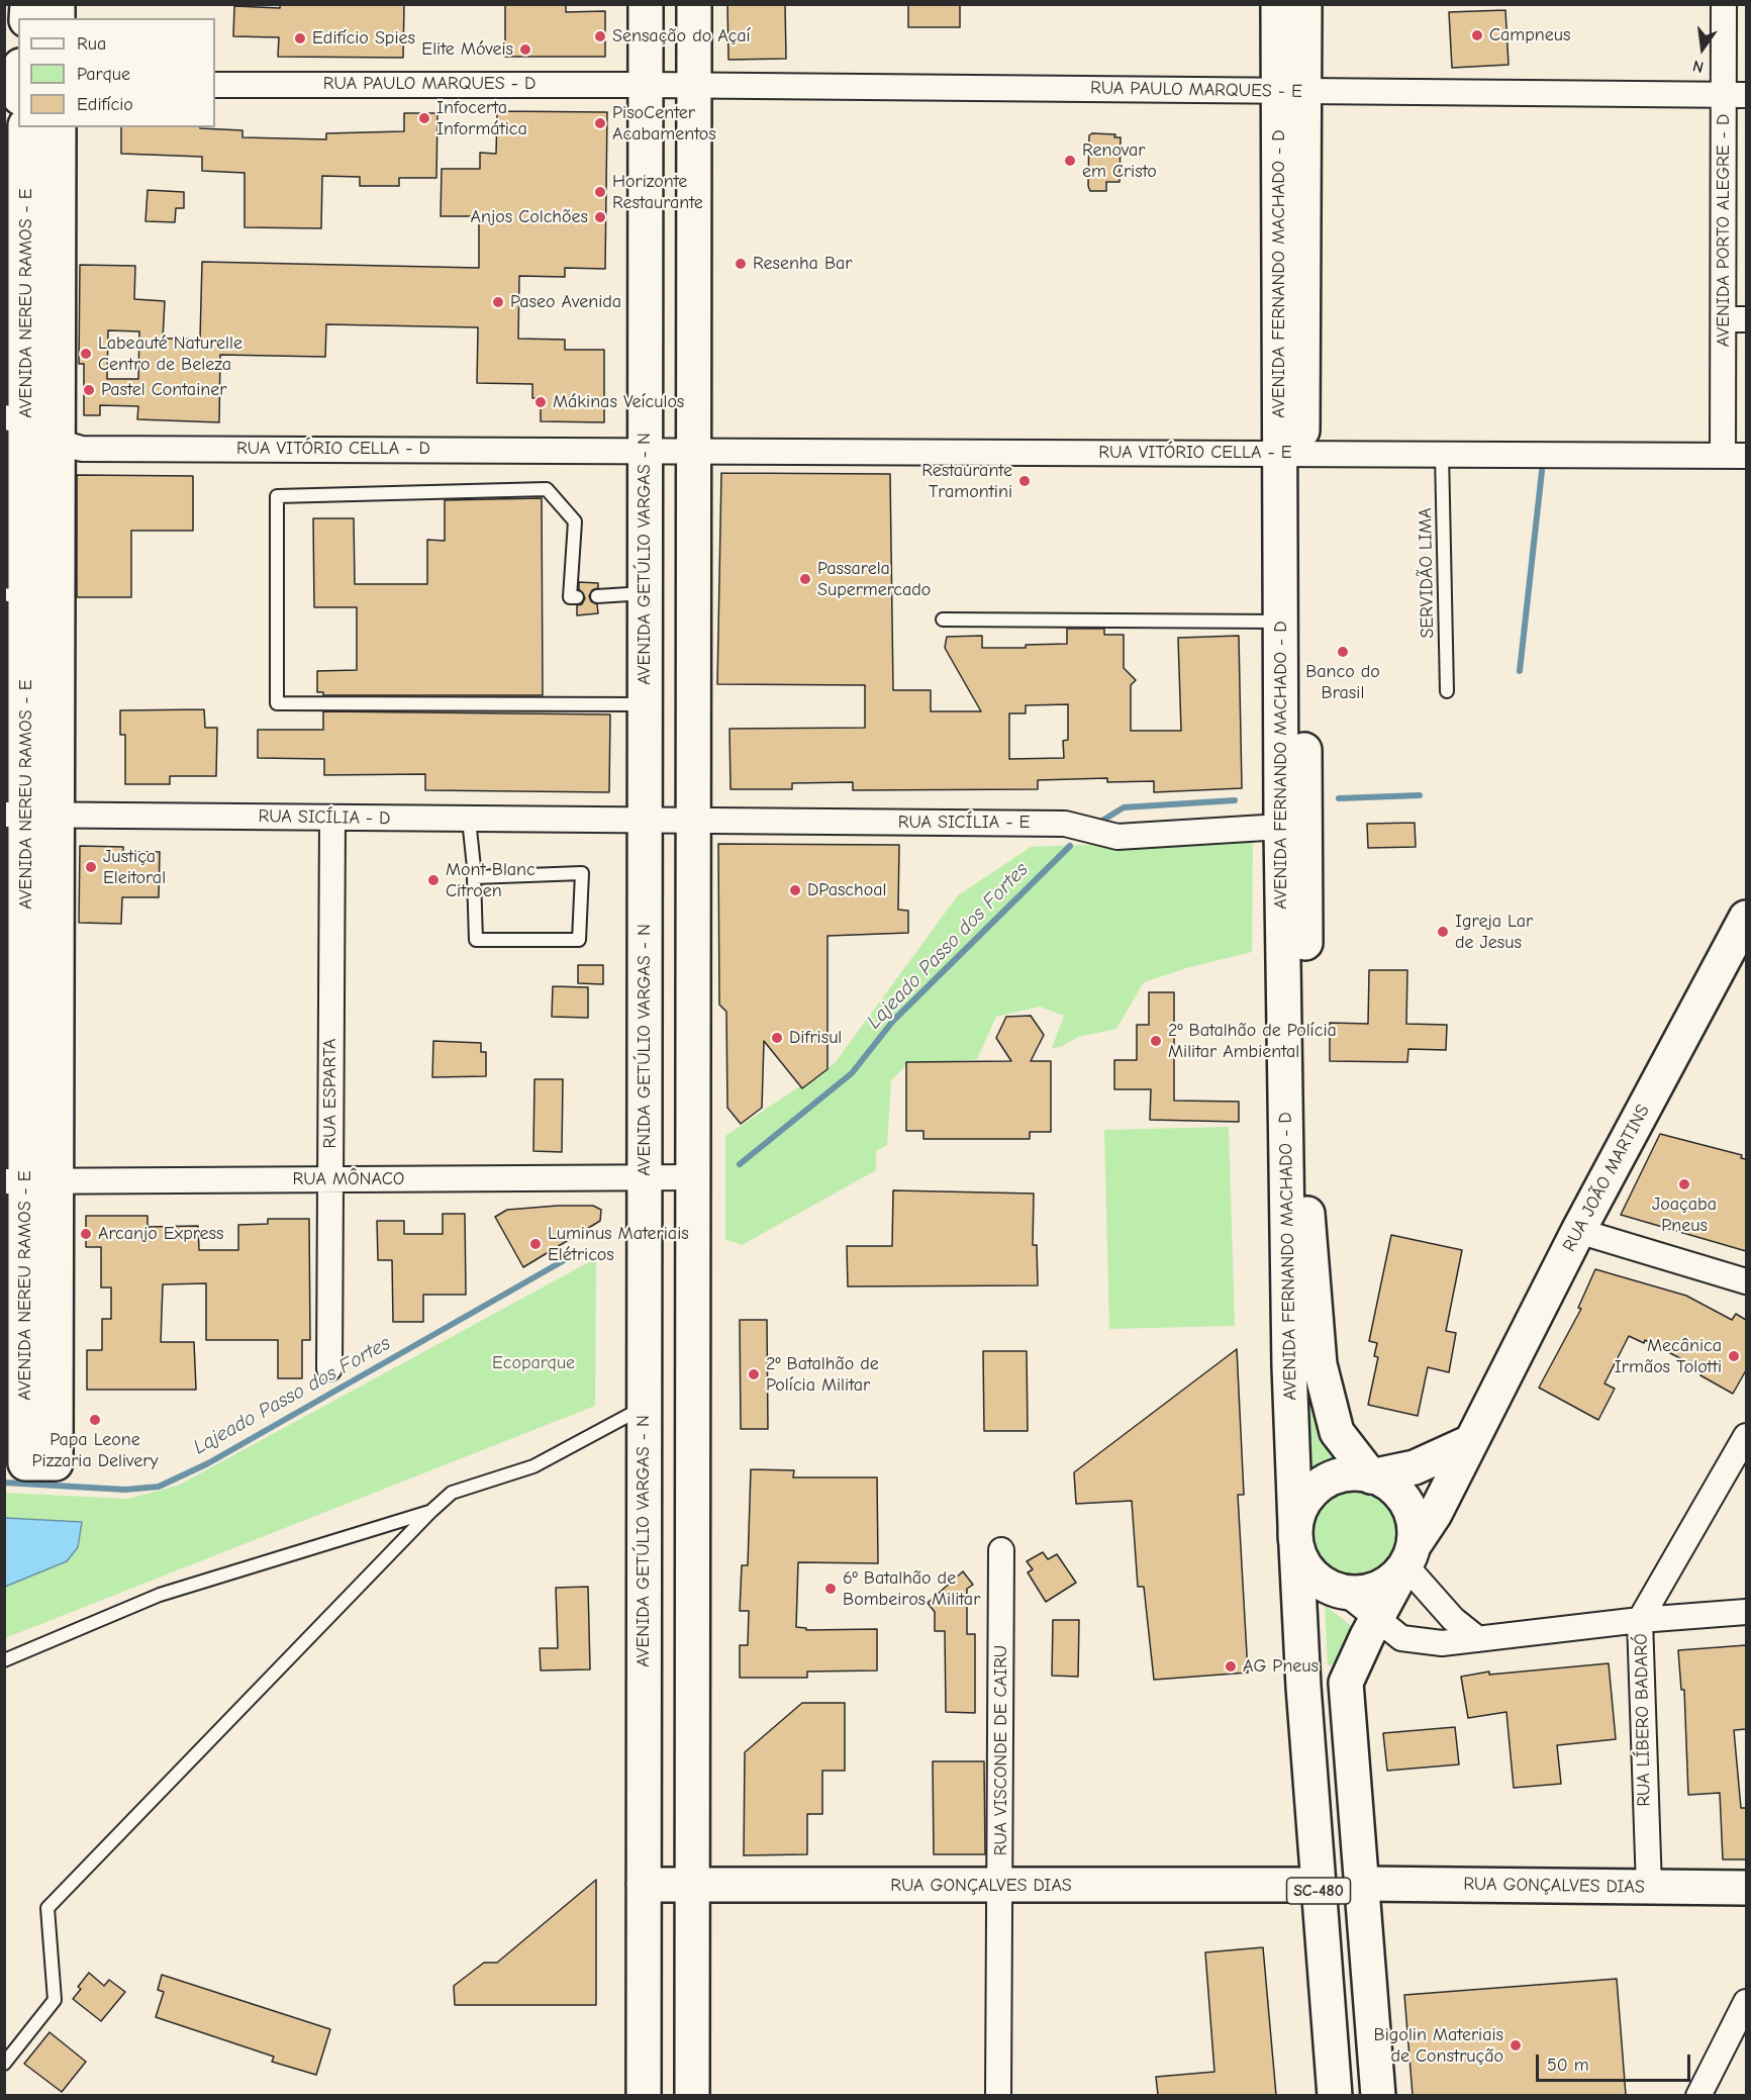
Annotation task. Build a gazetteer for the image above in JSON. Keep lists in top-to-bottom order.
{
  "streets": {
    "street": [
      "RUA PAULO MARQUES - D",
      "RUA PAULO MARQUES - E",
      "AVENIDA PORTO ALEGRE - D",
      "AVENIDA FERNANDO MACHADO - D",
      "AVENIDA NEREU RAMOS - E",
      "RUA VITÓRIO CELLA - D",
      "RUA VITÓRIO CELLA - E",
      "AVENIDA GETÚLIO VARGAS - N",
      "RUA SICÍLIA - D",
      "RUA SICÍLIA - E",
      "RUA ESPARTA",
      "RUA JOÃO MARTINS",
      "RUA MÔNACO",
      "RUA LÍBERO BADARÓ",
      "RUA VISCONDE DE CAIRU",
      "RUA GONÇALVES DIAS",
      "SC-480"
    ],
    "lane": ["SERVIDÃO LIMA"]
  },
  "crossings": [
    ["RUA PAULO MARQUES - D", "RUA PAULO MARQUES - E"],
    ["RUA PAULO MARQUES - D", "AVENIDA GETÚLIO VARGAS - N"],
    ["RUA PAULO MARQUES - E", "AVENIDA PORTO ALEGRE - D"],
    ["RUA PAULO MARQUES - E", "AVENIDA FERNANDO MACHADO - D"],
    ["RUA PAULO MARQUES - E", "AVENIDA GETÚLIO VARGAS - N"],
    ["AVENIDA PORTO ALEGRE - D", "RUA VITÓRIO CELLA - E"],
    ["AVENIDA FERNANDO MACHADO - D", "RUA VITÓRIO CELLA - E"],
    ["AVENIDA FERNANDO MACHADO - D", "RUA SICÍLIA - E"],
    ["AVENIDA FERNANDO MACHADO - D", "RUA JOÃO MARTINS"],
    ["AVENIDA FERNANDO MACHADO - D", "RUA GONÇALVES DIAS"],
    ["AVENIDA NEREU RAMOS - E", "RUA VITÓRIO CELLA - D"],
    ["AVENIDA NEREU RAMOS - E", "RUA SICÍLIA - D"],
    ["AVENIDA NEREU RAMOS - E", "RUA MÔNACO"],
    ["RUA VITÓRIO CELLA - D", "RUA VITÓRIO CELLA - E"],
    ["RUA VITÓRIO CELLA - D", "AVENIDA GETÚLIO VARGAS - N"],
    ["RUA VITÓRIO CELLA - E", "AVENIDA GETÚLIO VARGAS - N"],
    ["RUA VITÓRIO CELLA - E", "SERVIDÃO LIMA"],
    ["AVENIDA GETÚLIO VARGAS - N", "RUA SICÍLIA - D"],
    ["AVENIDA GETÚLIO VARGAS - N", "RUA SICÍLIA - E"],
    ["AVENIDA GETÚLIO VARGAS - N", "RUA MÔNACO"],
    ["AVENIDA GETÚLIO VARGAS - N", "RUA GONÇALVES DIAS"],
    ["RUA SICÍLIA - D", "RUA SICÍLIA - E"],
    ["RUA SICÍLIA - D", "RUA ESPARTA"],
    ["RUA ESPARTA", "RUA MÔNACO"],
    ["RUA LÍBERO BADARÓ", "RUA GONÇALVES DIAS"],
    ["RUA VISCONDE DE CAIRU", "RUA GONÇALVES DIAS"]
  ],
  "water": ["Lajeado Passo dos Fortes"],
  "parks": ["Ecoparque"],
  "places": [
    "Campneus",
    "Sensação do Açaí",
    "Edifício Spies",
    "Elite Móveis",
    "Infocerta Informática",
    "PisoCenter Acabamentos",
    "Renovar em Cristo",
    "Horizonte Restaurante",
    "Anjos Colchões",
    "Resenha Bar",
    "Paseo Avenida",
    "Labeauté Naturelle Centro de Beleza",
    "Pastel Container",
    "Mákinas Veículos",
    "Restaurante Tramontini",
    "Passarela Supermercado",
    "Banco do Brasil",
    "Justiça Eleitoral",
    "Mont Blanc Citroen",
    "DPaschoal",
    "Igreja Lar de Jesus",
    "Difrisul",
    "2º Batalhão de Polícia Militar Ambiental",
    "Joaçaba Pneus",
    "Arcanjo Express",
    "Luminus Materiais Elétricos",
    "Mecânica Irmãos Tolotti",
    "2º Batalhão de Polícia Militar",
    "Papa Leone Pizzaria Delivery",
    "6º Batalhão de Bombeiros Militar",
    "AG Pneus",
    "Bigolin Materiais de Construção"
  ],
  "legend": ["Rua", "Parque", "Edifício"],
  "scale_bar": "50 m",
  "north": "bottom"
}
